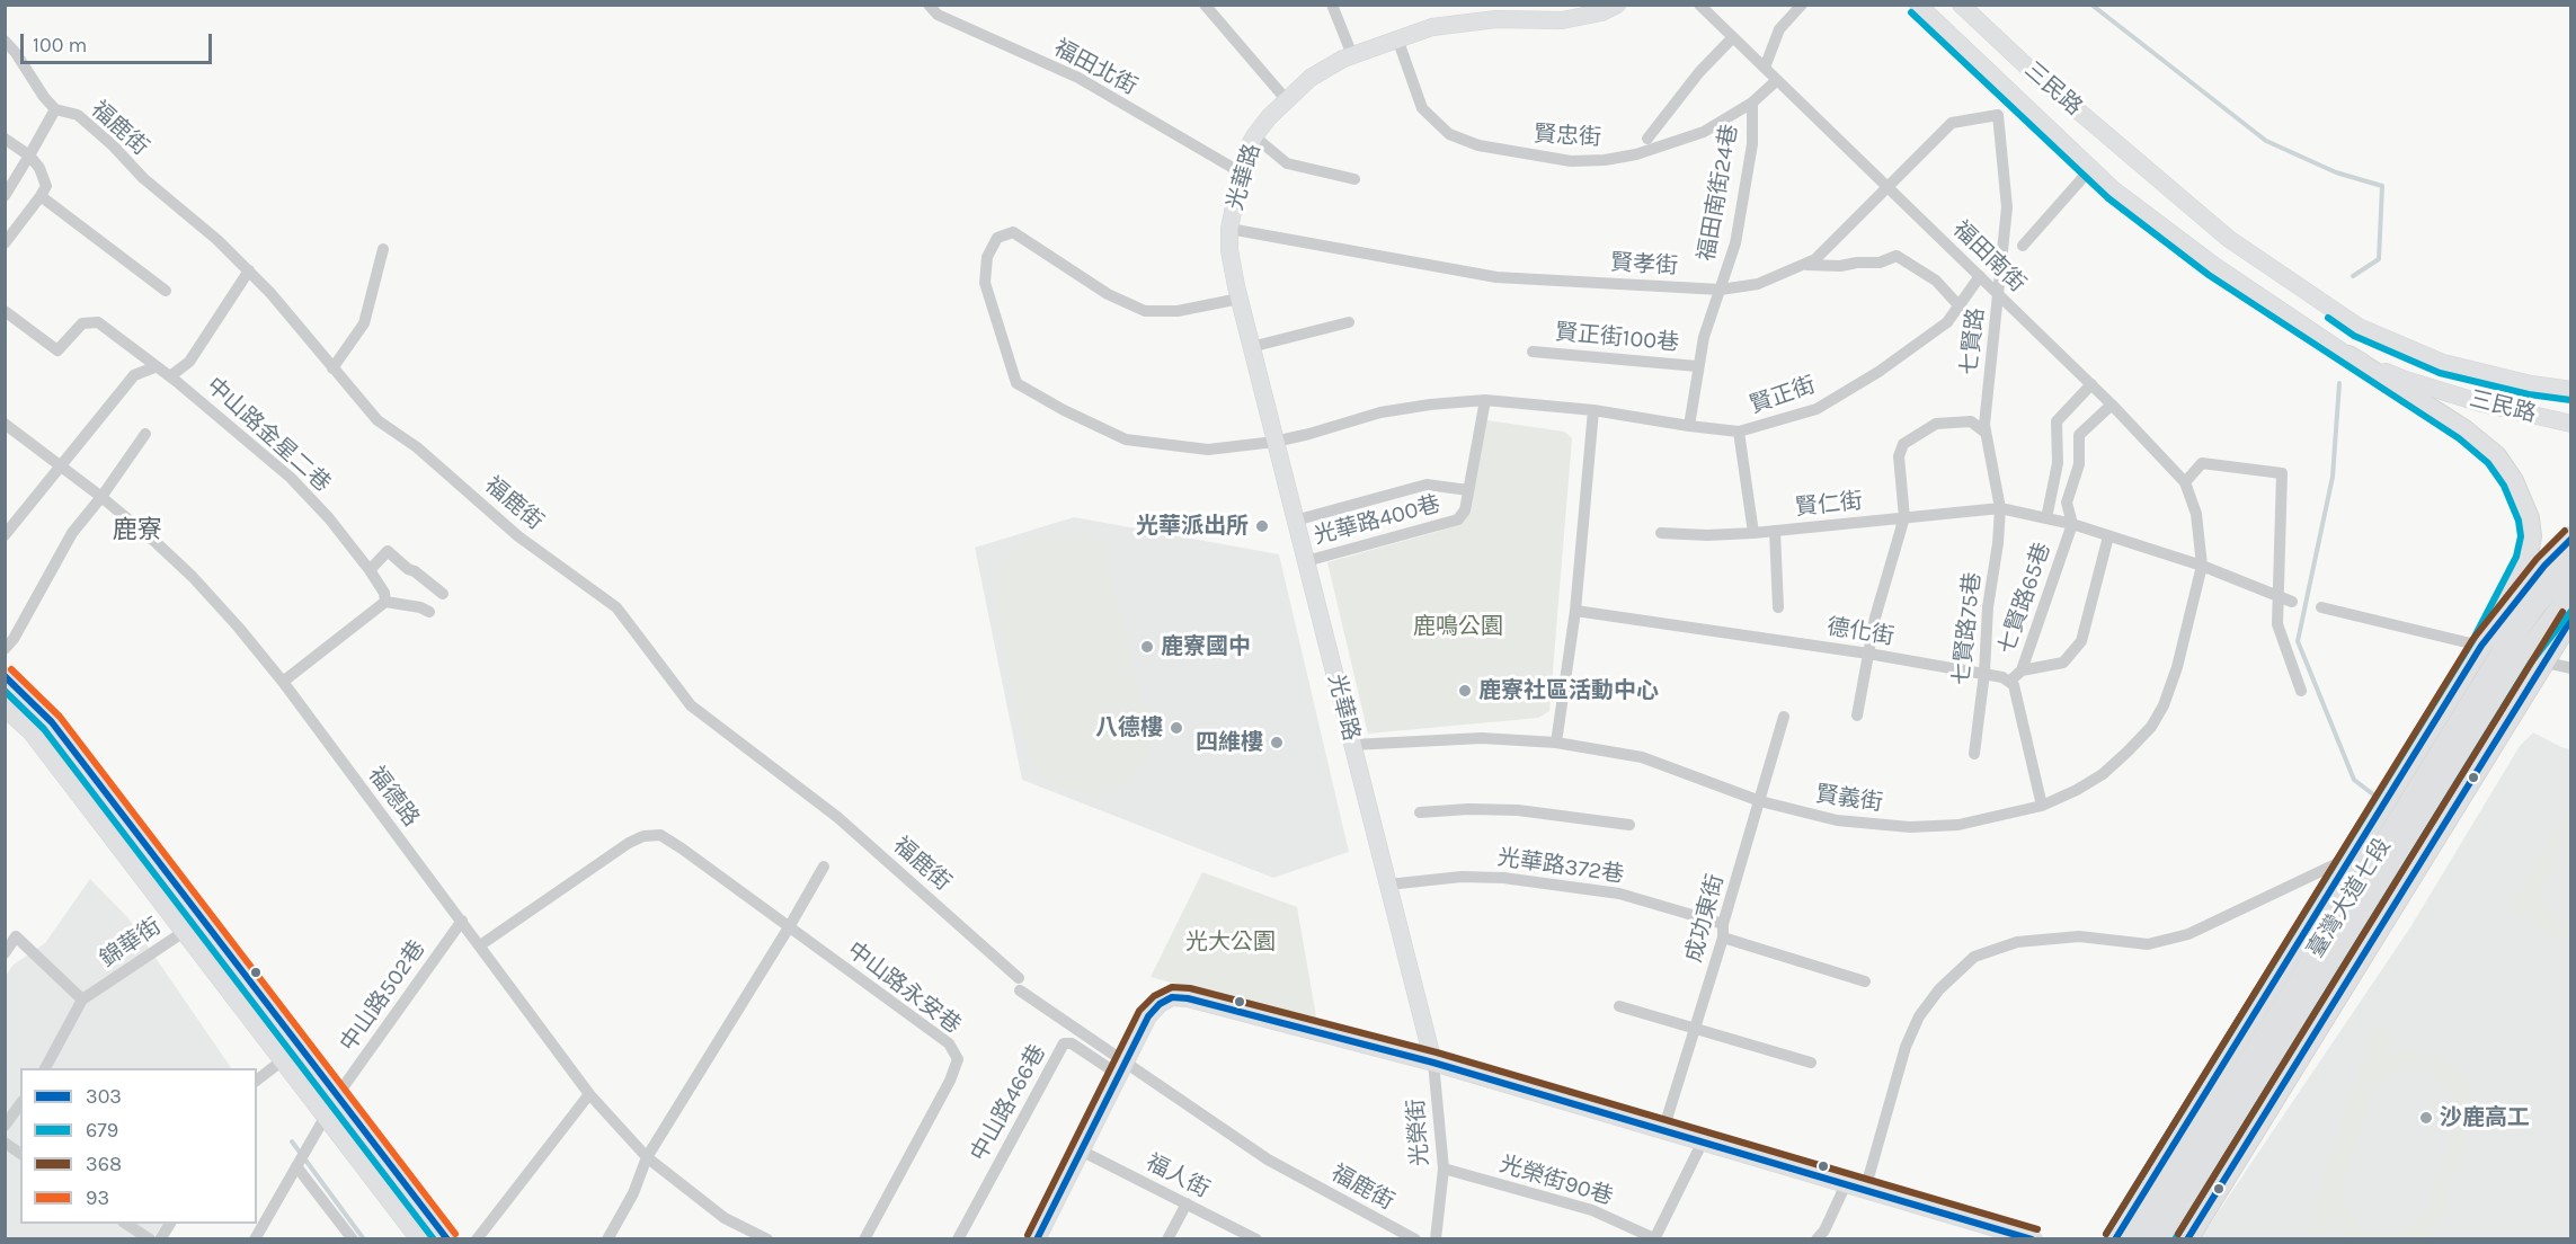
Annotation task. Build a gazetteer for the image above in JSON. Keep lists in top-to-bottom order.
{
  "streets": {
    "main road": ["臺灣大道七段"],
    "street": [
      "福田北街",
      "三民路",
      "福鹿街",
      "賢忠街",
      "光華路",
      "福田南街24巷",
      "福田南街",
      "賢孝街",
      "賢正街100巷",
      "七賢路",
      "賢正街",
      "中山路金星二巷",
      "賢仁街",
      "光華路400巷",
      "七賢路65巷",
      "七賢路75巷",
      "德化街",
      "福德路",
      "賢義街",
      "光華路372巷",
      "成功東街",
      "錦華街",
      "中山路永安巷",
      "中山路502巷",
      "中山路466巷",
      "光榮街",
      "福人街",
      "光榮街90巷"
    ]
  },
  "crossings": [
    ["福田北街", "光華路"],
    ["福鹿街", "中山路466巷"],
    ["賢忠街", "光華路"],
    ["賢忠街", "福田南街24巷"],
    ["賢忠街", "福田南街"],
    ["光華路", "賢孝街"],
    ["光華路", "賢正街"],
    ["光華路", "光華路400巷"],
    ["光華路", "賢義街"],
    ["光華路", "光華路372巷"],
    ["光華路", "光榮街"],
    ["福田南街24巷", "賢孝街"],
    ["福田南街24巷", "賢正街100巷"],
    ["福田南街", "賢孝街"],
    ["福田南街", "七賢路"],
    ["福田南街", "賢正街"],
    ["福田南街", "賢義街"],
    ["賢孝街", "賢正街100巷"],
    ["賢孝街", "七賢路"],
    ["賢正街100巷", "賢正街"],
    ["七賢路", "賢仁街"],
    ["七賢路", "七賢路75巷"],
    ["賢正街", "光華路400巷"],
    ["賢仁街", "七賢路75巷"],
    ["七賢路65巷", "德化街"],
    ["七賢路75巷", "德化街"],
    ["福德路", "中山路永安巷"],
    ["福德路", "中山路502巷"],
    ["賢義街", "成功東街"],
    ["光華路372巷", "成功東街"],
    ["光榮街", "光榮街90巷"]
  ],
  "districts": ["鹿寮"],
  "parks": ["鹿鳴公園", "光大公園"],
  "places": [
    "光華派出所",
    "鹿寮國中",
    "鹿寮社區活動中心",
    "八德樓",
    "四維樓",
    "沙鹿高工"
  ],
  "lines": [
    "transit line 679",
    "transit line 368",
    "transit line 303",
    "transit line 93"
  ],
  "legend": [
    "303",
    "679",
    "368",
    "93"
  ],
  "scale_bar": "100 m"
}
